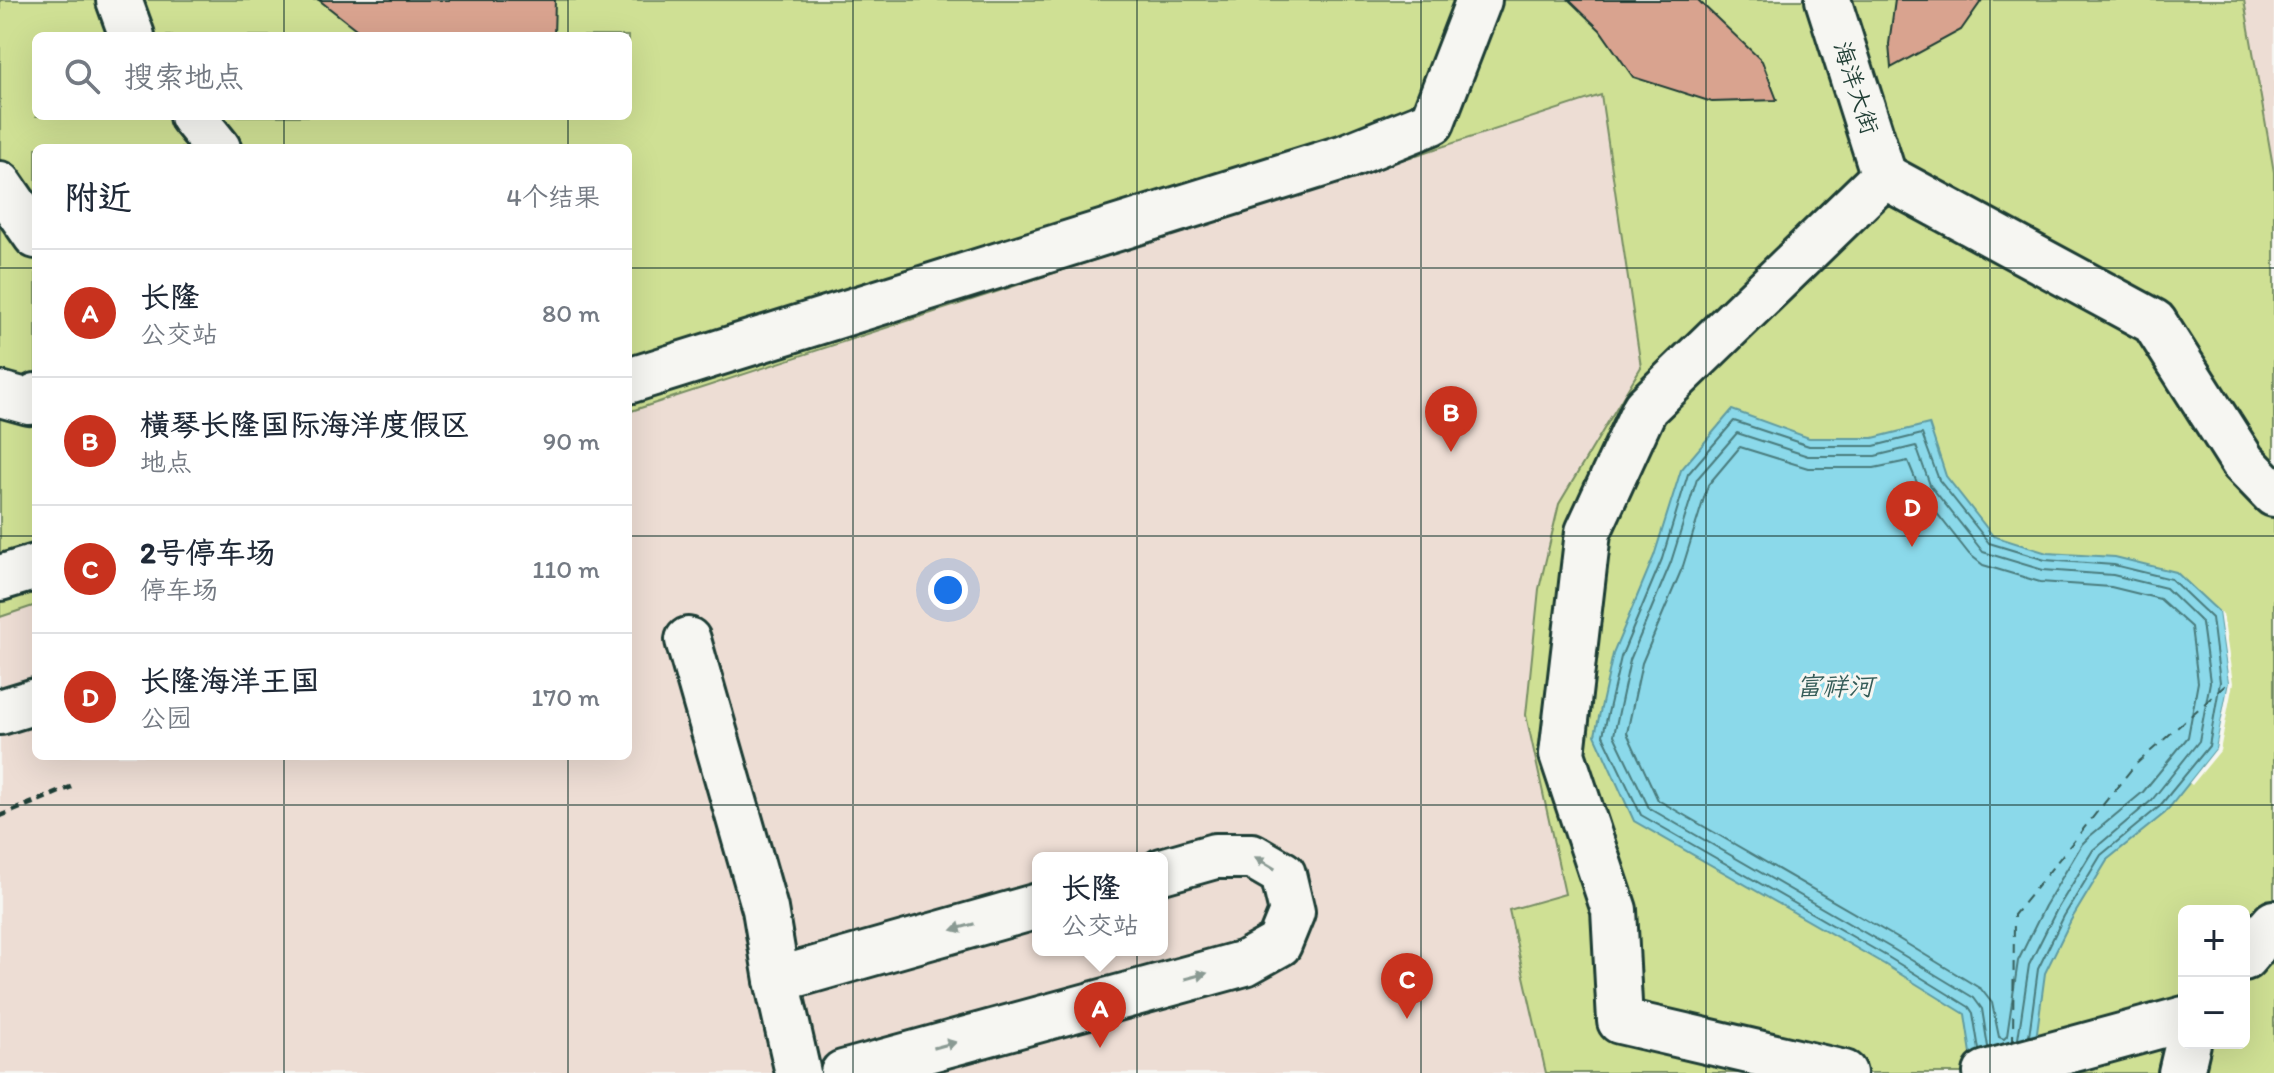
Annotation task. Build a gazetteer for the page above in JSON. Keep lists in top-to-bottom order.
{
  "streets": {
    "street": ["海洋大街"]
  },
  "water": ["富祥河"],
  "page": {
    "search": "搜索地点",
    "heading": ["附近", "4个结果"],
    "list": [
      {
        "mark": "A",
        "name": "长隆",
        "note": "公交站",
        "value": "80 m"
      },
      {
        "mark": "B",
        "name": "横琴长隆国际海洋度假区",
        "note": "地点",
        "value": "90 m"
      },
      {
        "mark": "C",
        "name": "2号停车场",
        "note": "停车场",
        "value": "110 m"
      },
      {
        "mark": "D",
        "name": "长隆海洋王国",
        "note": "公园",
        "value": "170 m"
      }
    ],
    "pins": [
      "B",
      "D",
      "C",
      "A"
    ],
    "popup": ["长隆", "公交站"],
    "map_buttons": ["+", "−"]
  }
}
